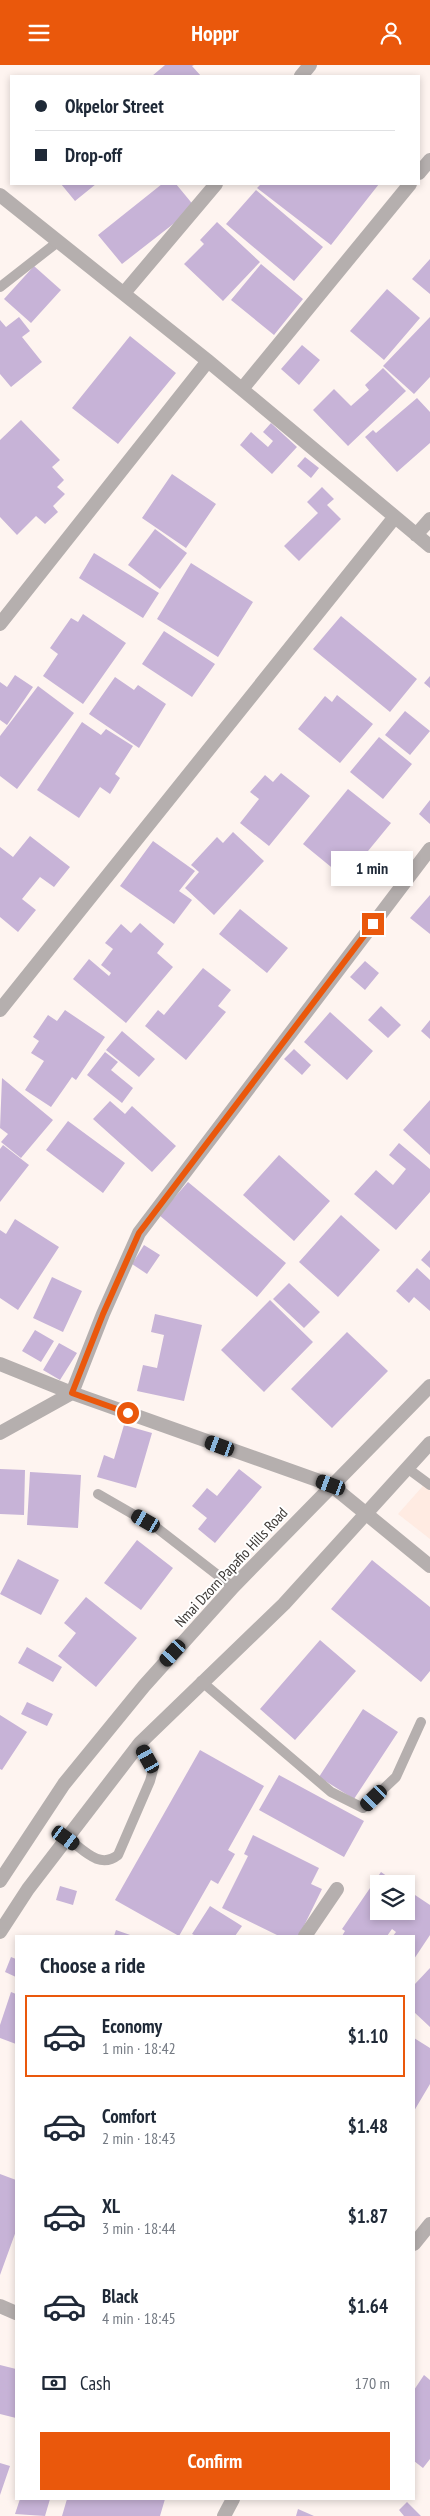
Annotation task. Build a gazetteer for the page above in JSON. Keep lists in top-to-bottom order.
{
  "streets": {
    "street": ["Nmai Dzorn Papafio Hills Road"]
  },
  "page": {
    "header": "Hoppr",
    "banner": ["Okpelor Street", "Drop-off"],
    "bubble": "1 min",
    "heading": "Choose a ride",
    "list": [
      {
        "name": "Economy",
        "note": "1 min · 18:42",
        "value": "$1.10"
      },
      {
        "name": "Comfort",
        "note": "2 min · 18:43",
        "value": "$1.48"
      },
      {
        "name": "XL",
        "note": "3 min · 18:44",
        "value": "$1.87"
      },
      {
        "name": "Black",
        "note": "4 min · 18:45",
        "value": "$1.64"
      }
    ],
    "pay": ["Cash", "170 m"],
    "buttons": "Confirm"
  }
}
